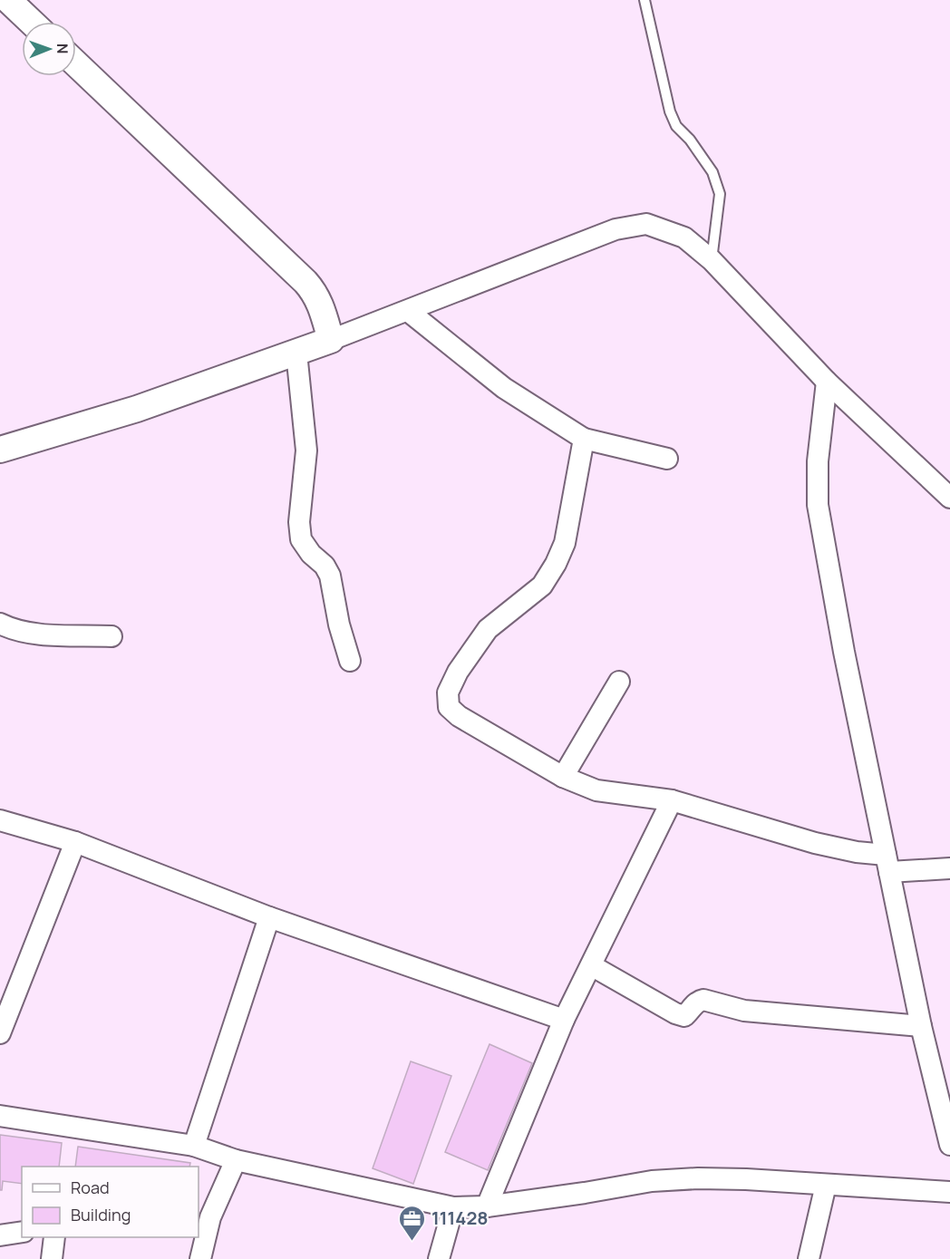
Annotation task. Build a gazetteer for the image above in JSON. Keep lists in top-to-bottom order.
{
  "places": {
    "office": ["111428"]
  },
  "legend": ["Road", "Building"],
  "north": "right"
}
